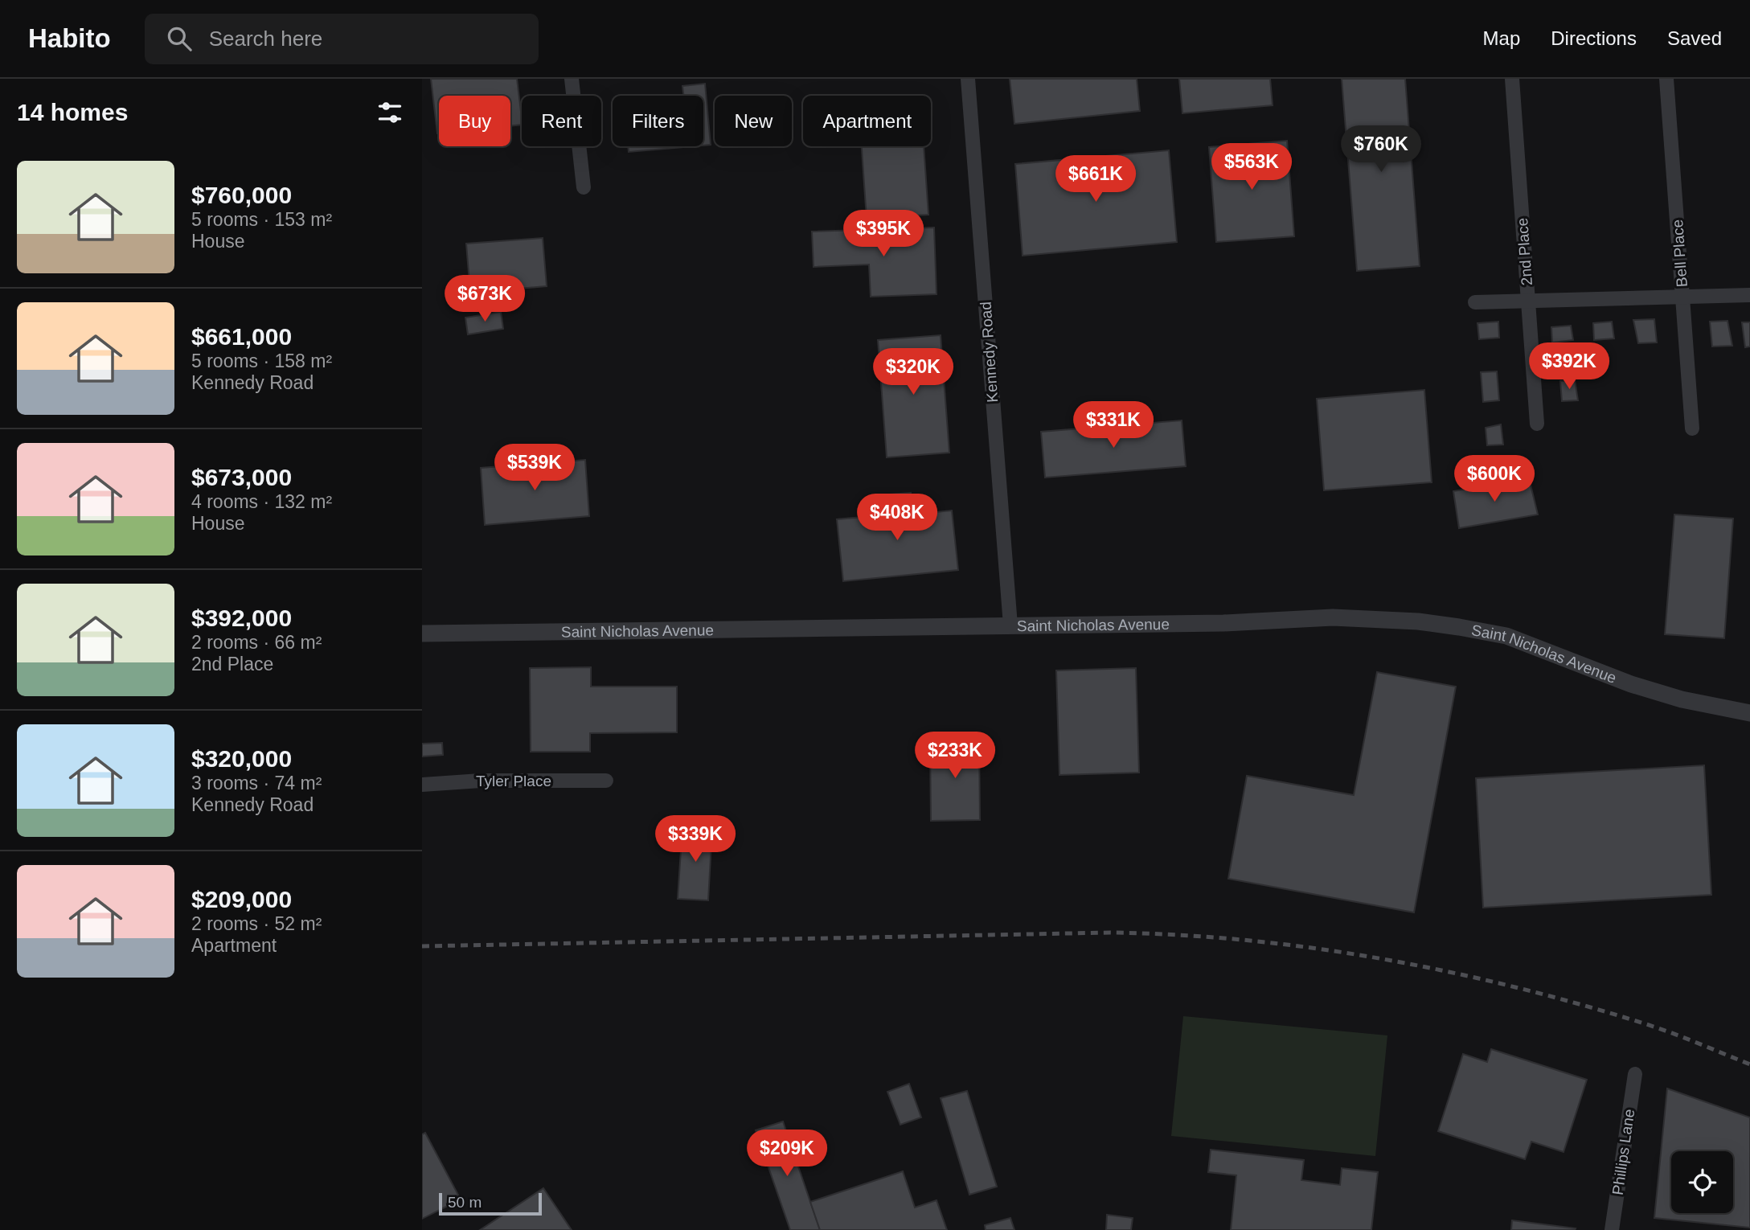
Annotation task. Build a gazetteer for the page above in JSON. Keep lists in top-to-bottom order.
{
  "streets": {
    "street": [
      "2nd Place",
      "Bell Place",
      "Kennedy Road",
      "Saint Nicholas Avenue",
      "Tyler Place",
      "Phillips Lane"
    ]
  },
  "crossings": [
    ["Kennedy Road", "Saint Nicholas Avenue"]
  ],
  "scale_bar": "50 m",
  "page": {
    "header": "Habito",
    "search": "Search here",
    "nav": ["Map", "Directions", "Saved"],
    "heading": "14 homes",
    "chip": [
      "Buy",
      "Rent",
      "Filters",
      "New",
      "Apartment"
    ],
    "price": [
      "$760K",
      "$563K",
      "$661K",
      "$395K",
      "$673K",
      "$392K",
      "$320K",
      "$331K",
      "$539K",
      "$600K",
      "$408K",
      "$233K",
      "$339K",
      "$209K"
    ],
    "list": [
      {
        "name": "$760,000",
        "note": "5 rooms · 153 m² · House"
      },
      {
        "name": "$661,000",
        "note": "5 rooms · 158 m² · Kennedy Road"
      },
      {
        "name": "$673,000",
        "note": "4 rooms · 132 m² · House"
      },
      {
        "name": "$392,000",
        "note": "2 rooms · 66 m² · 2nd Place"
      },
      {
        "name": "$320,000",
        "note": "3 rooms · 74 m² · Kennedy Road"
      },
      {
        "name": "$209,000",
        "note": "2 rooms · 52 m² · Apartment"
      }
    ],
    "scale": "50 m"
  }
}
